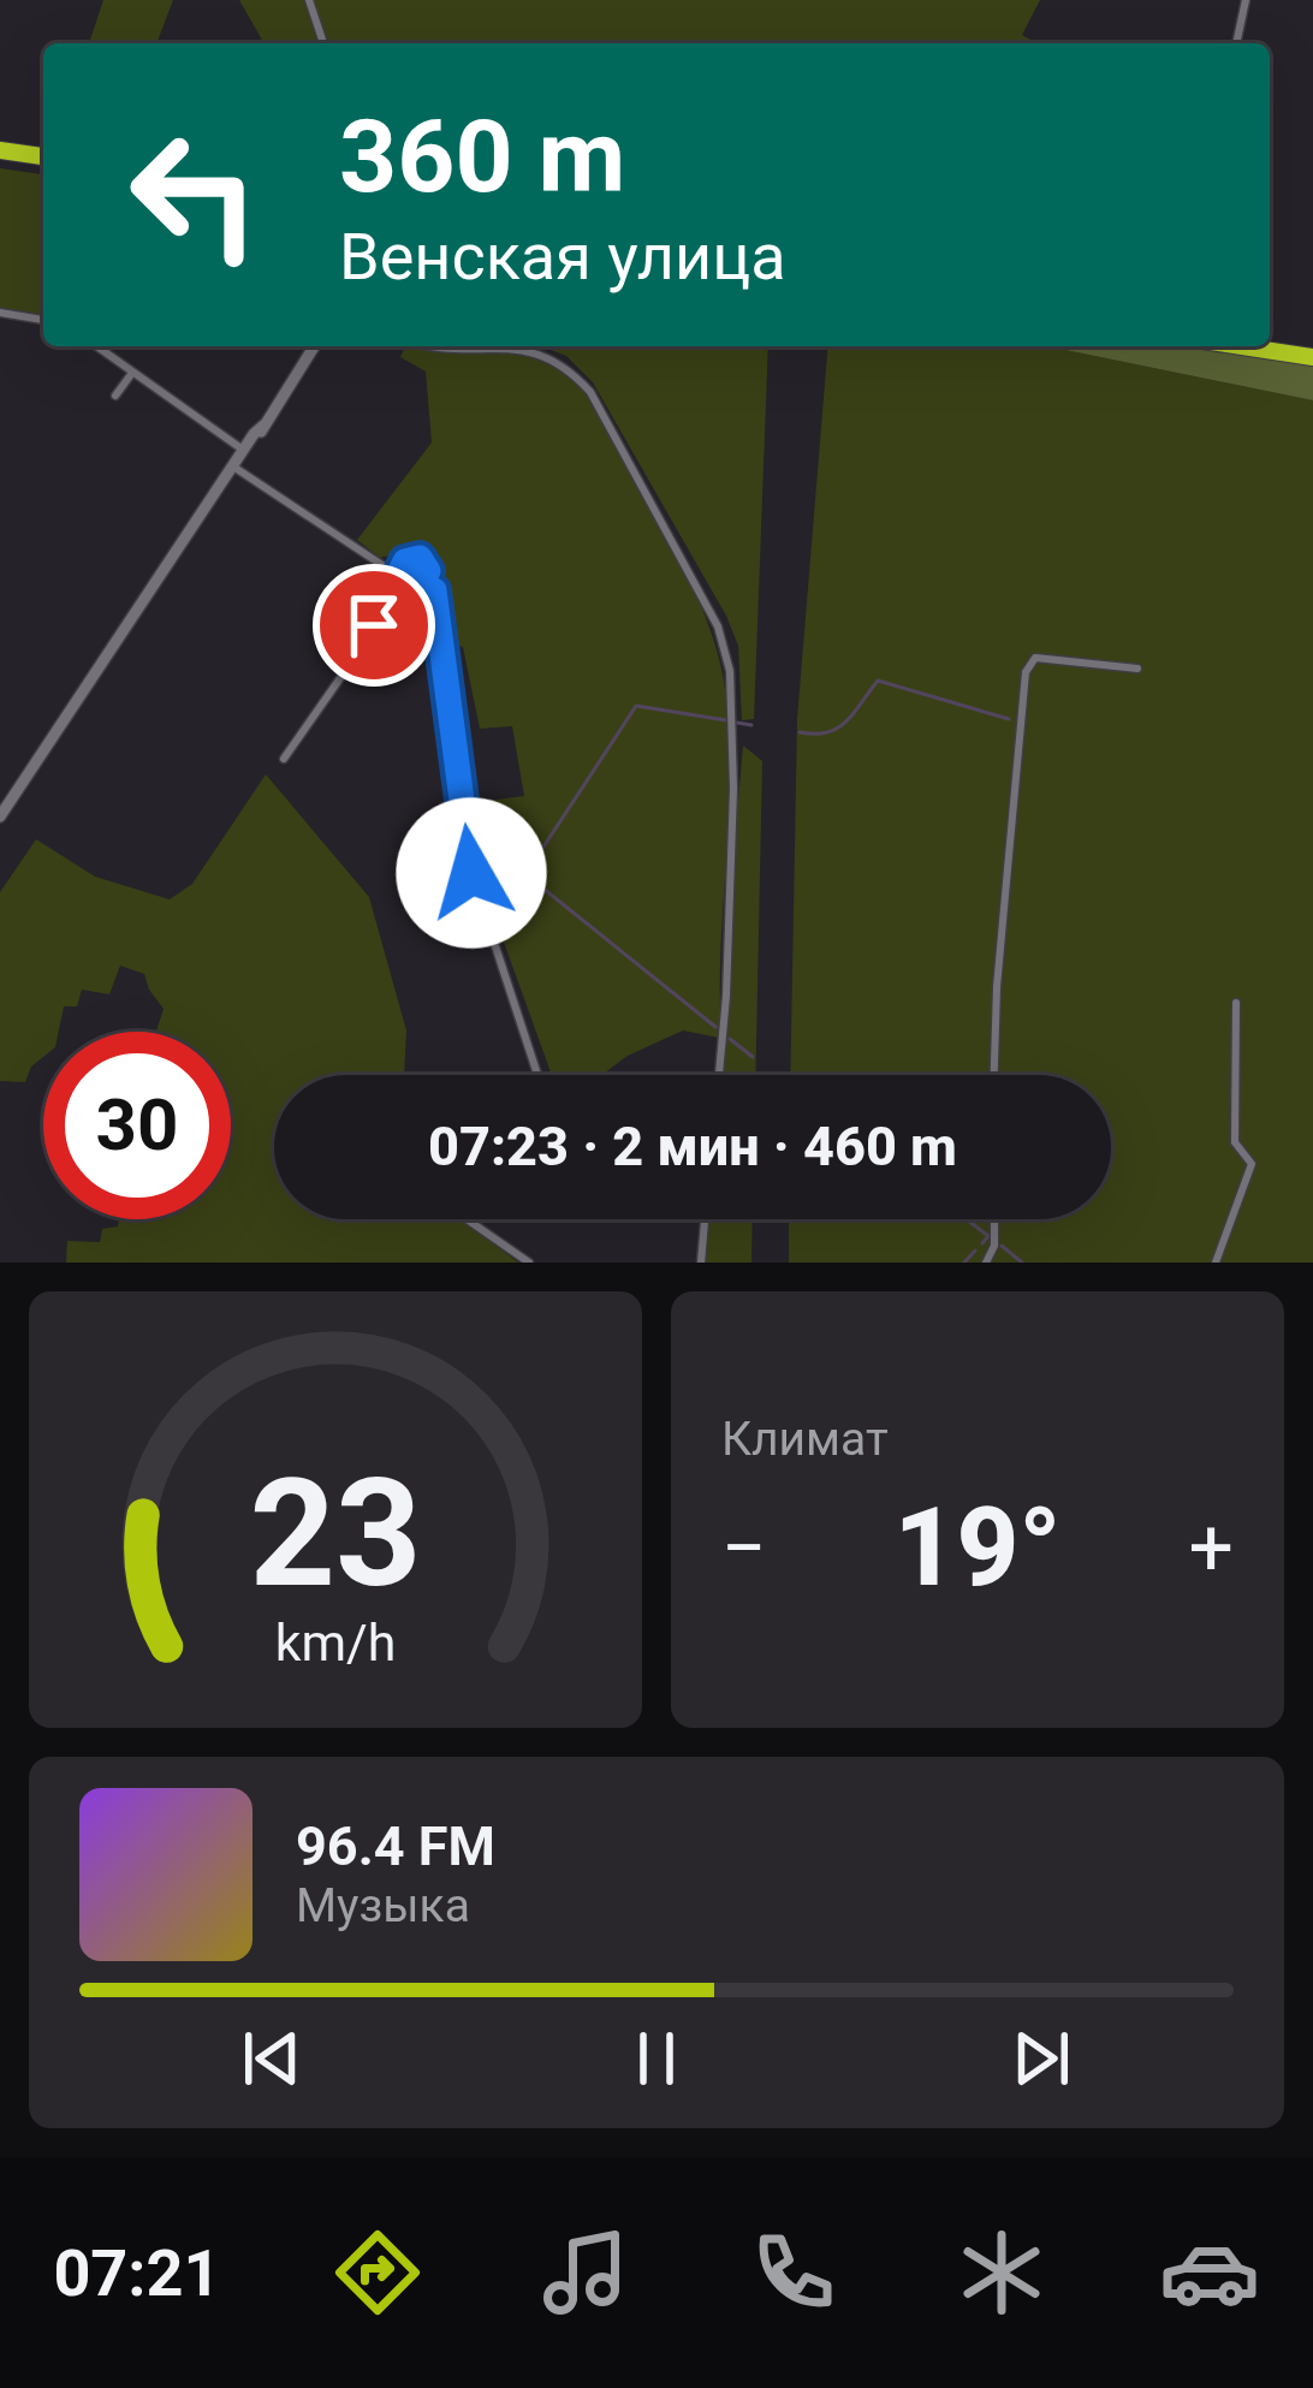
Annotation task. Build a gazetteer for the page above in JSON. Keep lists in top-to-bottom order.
{
  "page": {
    "turn": ["360 m", "Венская улица"],
    "limit": "30",
    "trip": "07:23 · 2 мин · 460 m",
    "tile": "Климат",
    "heat": ["−", "19°", "+"],
    "song": ["96.4 FM", "Музыка"],
    "tabs": "07:21",
    "gauge": ["23", "km/h"]
  }
}
